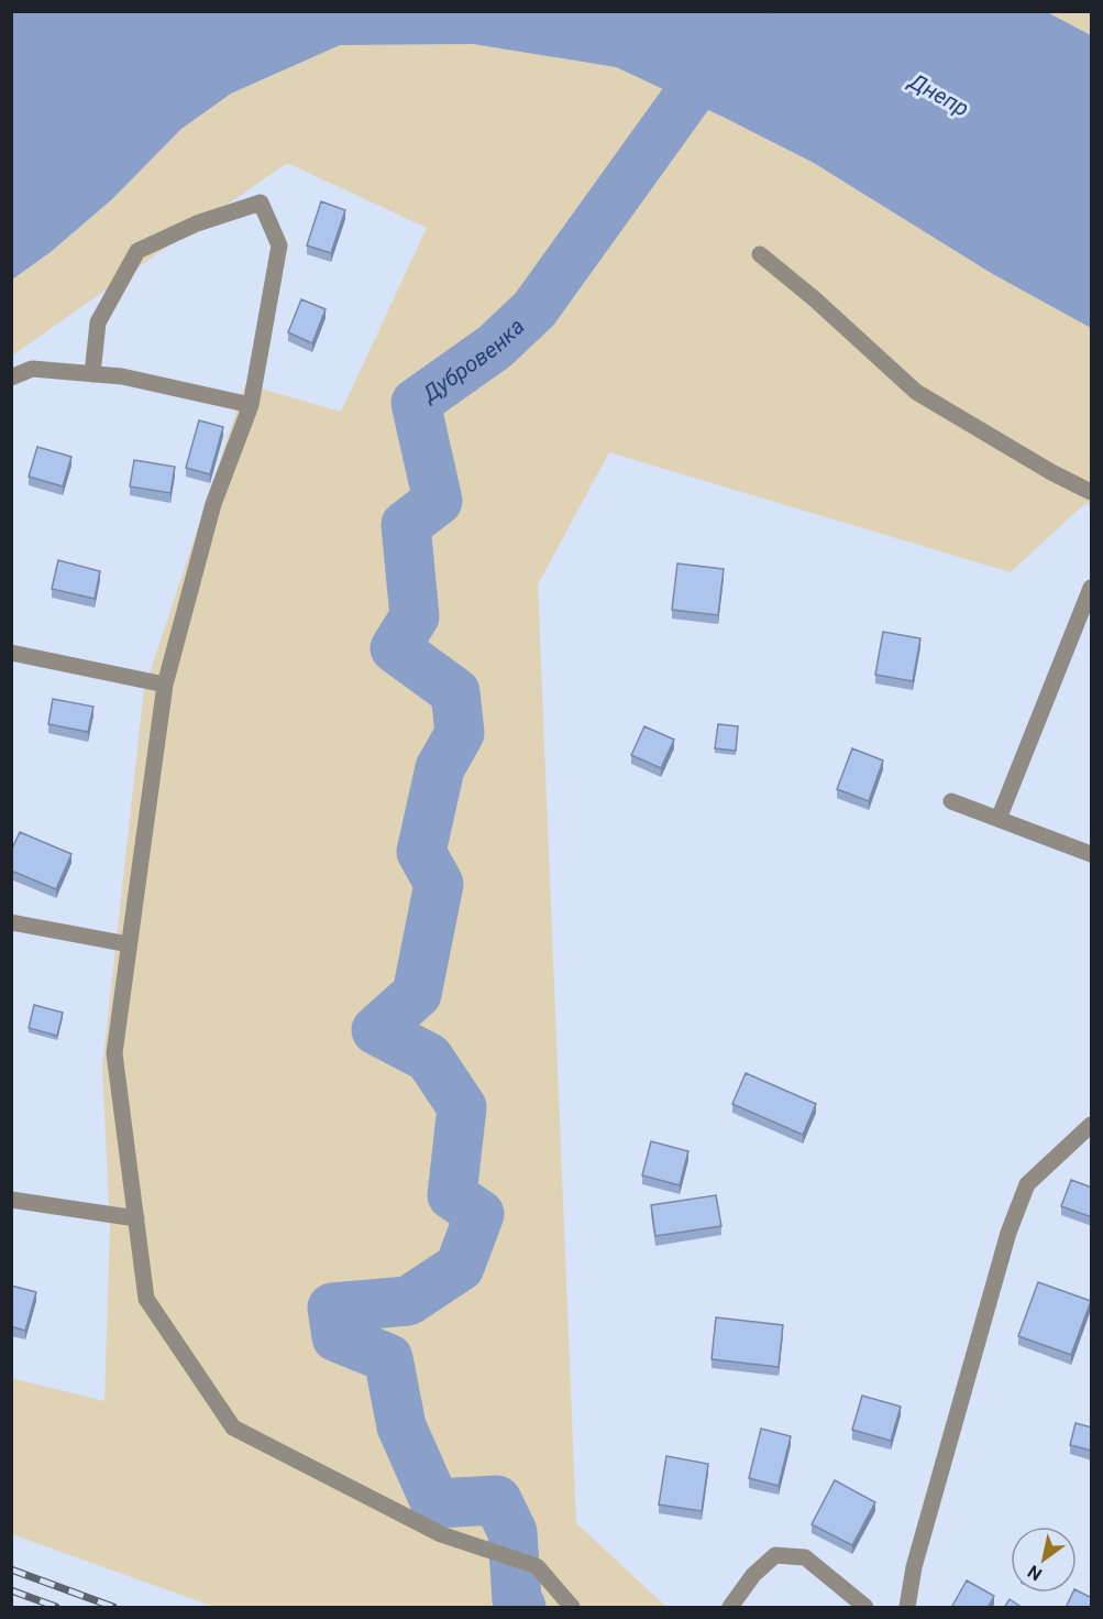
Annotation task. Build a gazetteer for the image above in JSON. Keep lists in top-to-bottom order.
{
  "water": ["Днепр", "Дубровенка"],
  "north": "bottom left"
}
